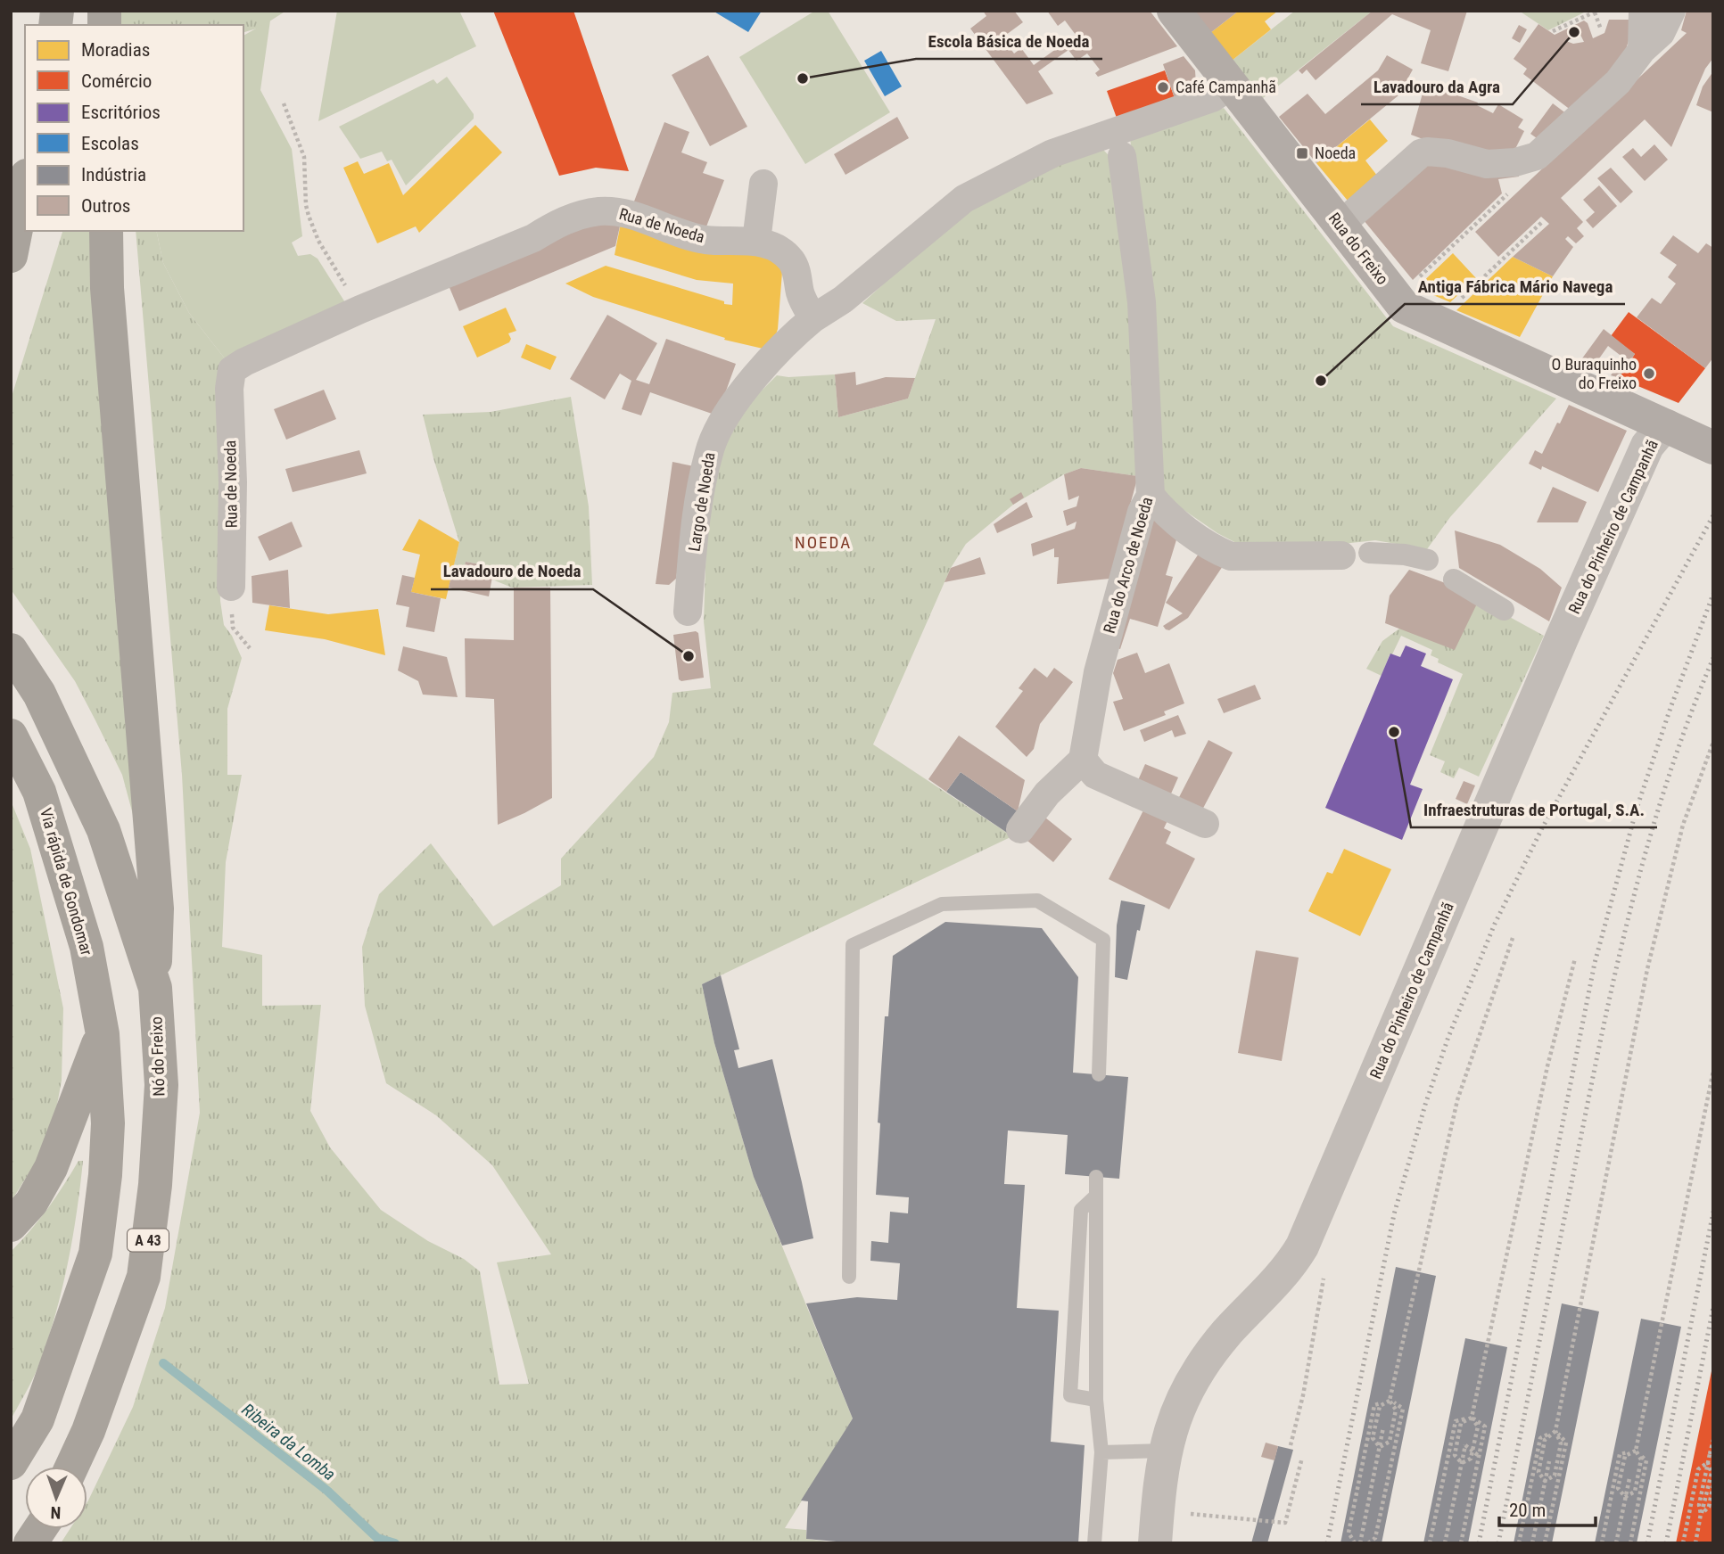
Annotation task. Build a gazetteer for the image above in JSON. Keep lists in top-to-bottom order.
{
  "streets": {
    "highway": ["Via rápida de Gondomar", "Nó do Freixo", "A 43"],
    "main road": ["Rua do Freixo"],
    "street": [
      "Rua de Noeda",
      "Largo de Noeda",
      "Rua do Pinheiro de Campanhã",
      "Rua do Arco de Noeda"
    ]
  },
  "crossings": [
    ["Rua de Noeda", "Largo de Noeda"],
    ["Rua do Freixo", "Rua do Pinheiro de Campanhã"]
  ],
  "districts": ["NOEDA"],
  "water": ["Ribeira da Lomba"],
  "places": {
    "other": [
      "Lavadouro da Agra",
      "Escola Básica de Noeda",
      "Café Campanhã",
      "O Buraquinho do Freixo",
      "Antiga Fábrica Mário Navega",
      "Lavadouro de Noeda",
      "Infraestruturas de Portugal, S.A."
    ],
    "transit": ["Noeda"]
  },
  "legend": [
    "Moradias",
    "Comércio",
    "Escritórios",
    "Escolas",
    "Indústria",
    "Outros"
  ],
  "scale_bar": "20 m",
  "north": "bottom"
}
